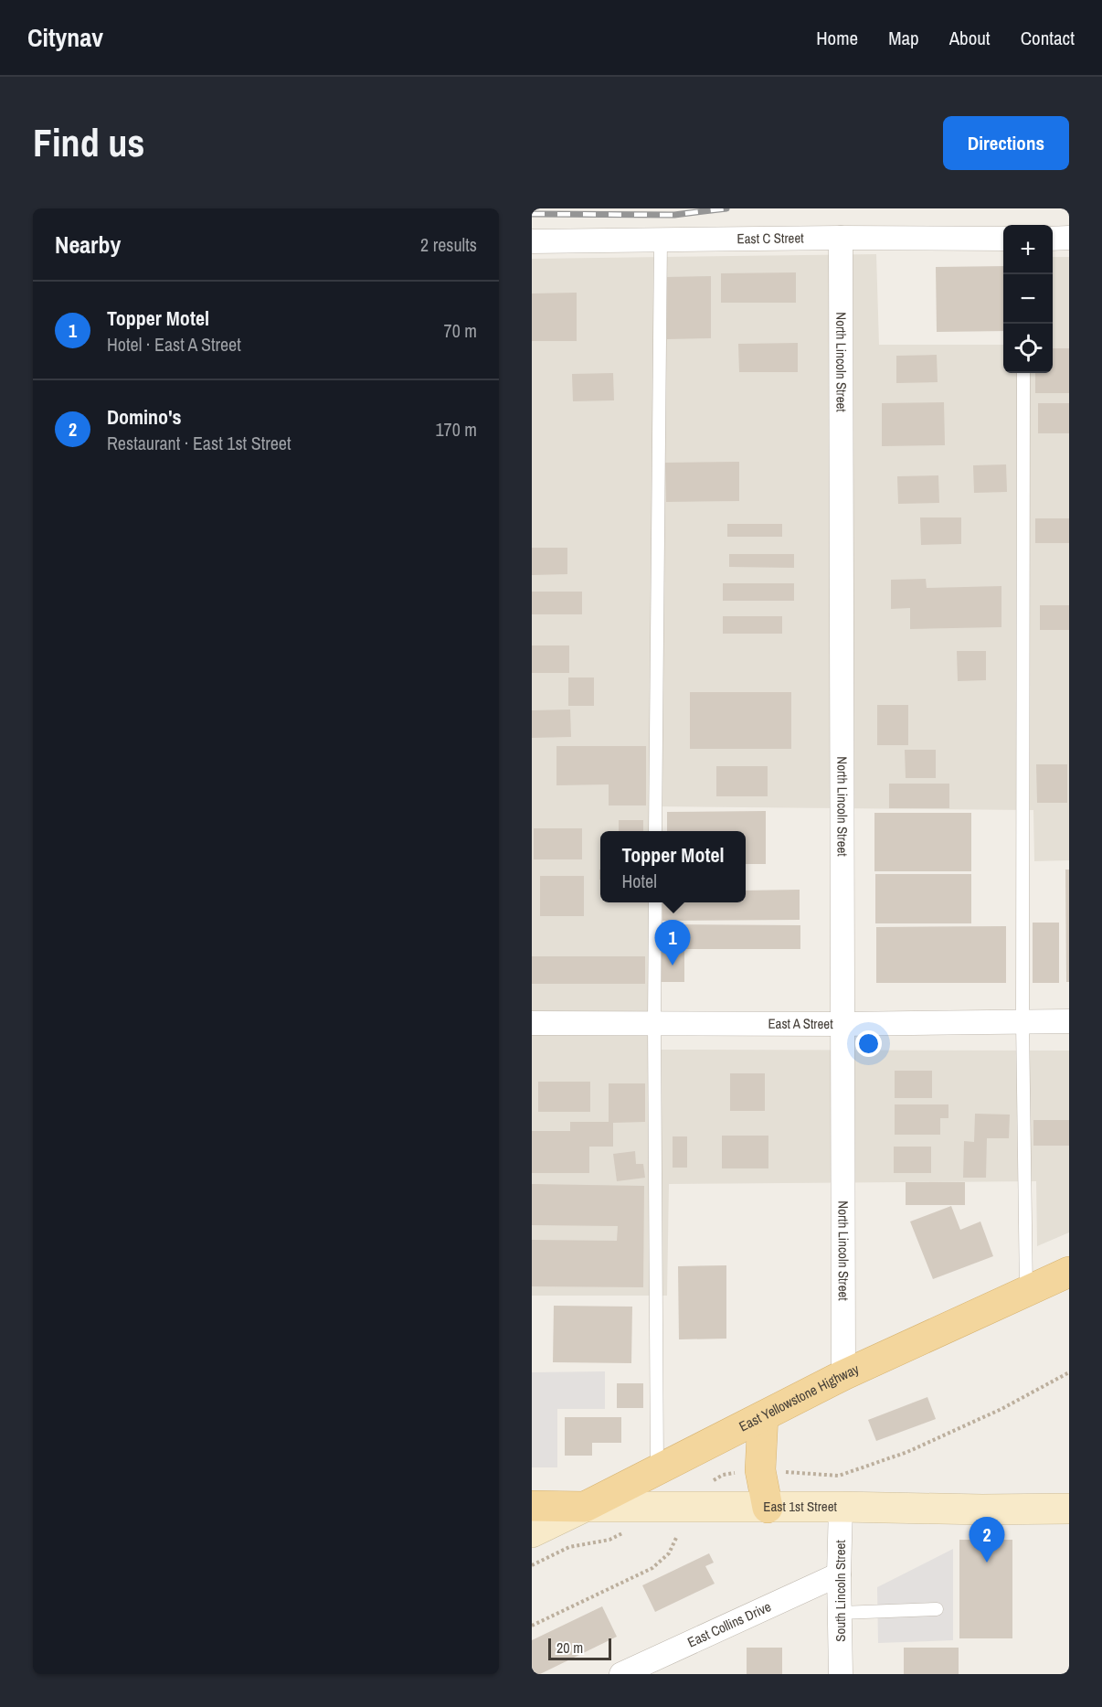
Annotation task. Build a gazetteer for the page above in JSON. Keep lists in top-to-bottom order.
{
  "streets": {
    "main road": ["East Yellowstone Highway", "East 1st Street"],
    "street": [
      "East C Street",
      "North Lincoln Street",
      "East A Street",
      "South Lincoln Street",
      "East Collins Drive"
    ]
  },
  "crossings": [
    ["East C Street", "North Lincoln Street"],
    ["North Lincoln Street", "East A Street"],
    ["North Lincoln Street", "East Yellowstone Highway"],
    ["East Yellowstone Highway", "East 1st Street"],
    ["East 1st Street", "South Lincoln Street"],
    ["South Lincoln Street", "East Collins Drive"]
  ],
  "scale_bar": "20 m",
  "page": {
    "header": "Citynav",
    "nav": [
      "Home",
      "Map",
      "About",
      "Contact"
    ],
    "buttons": "Directions",
    "title": "Find us",
    "heading": ["Nearby", "2 results"],
    "map_buttons": ["+", "−"],
    "list": [
      {
        "mark": "1",
        "name": "Topper Motel",
        "note": "Hotel · East A Street",
        "value": "70 m"
      },
      {
        "mark": "2",
        "name": "Domino's",
        "note": "Restaurant · East 1st Street",
        "value": "170 m"
      }
    ],
    "popup": ["Topper Motel", "Hotel"],
    "pins": ["1", "2"],
    "scale": "20 m"
  }
}
